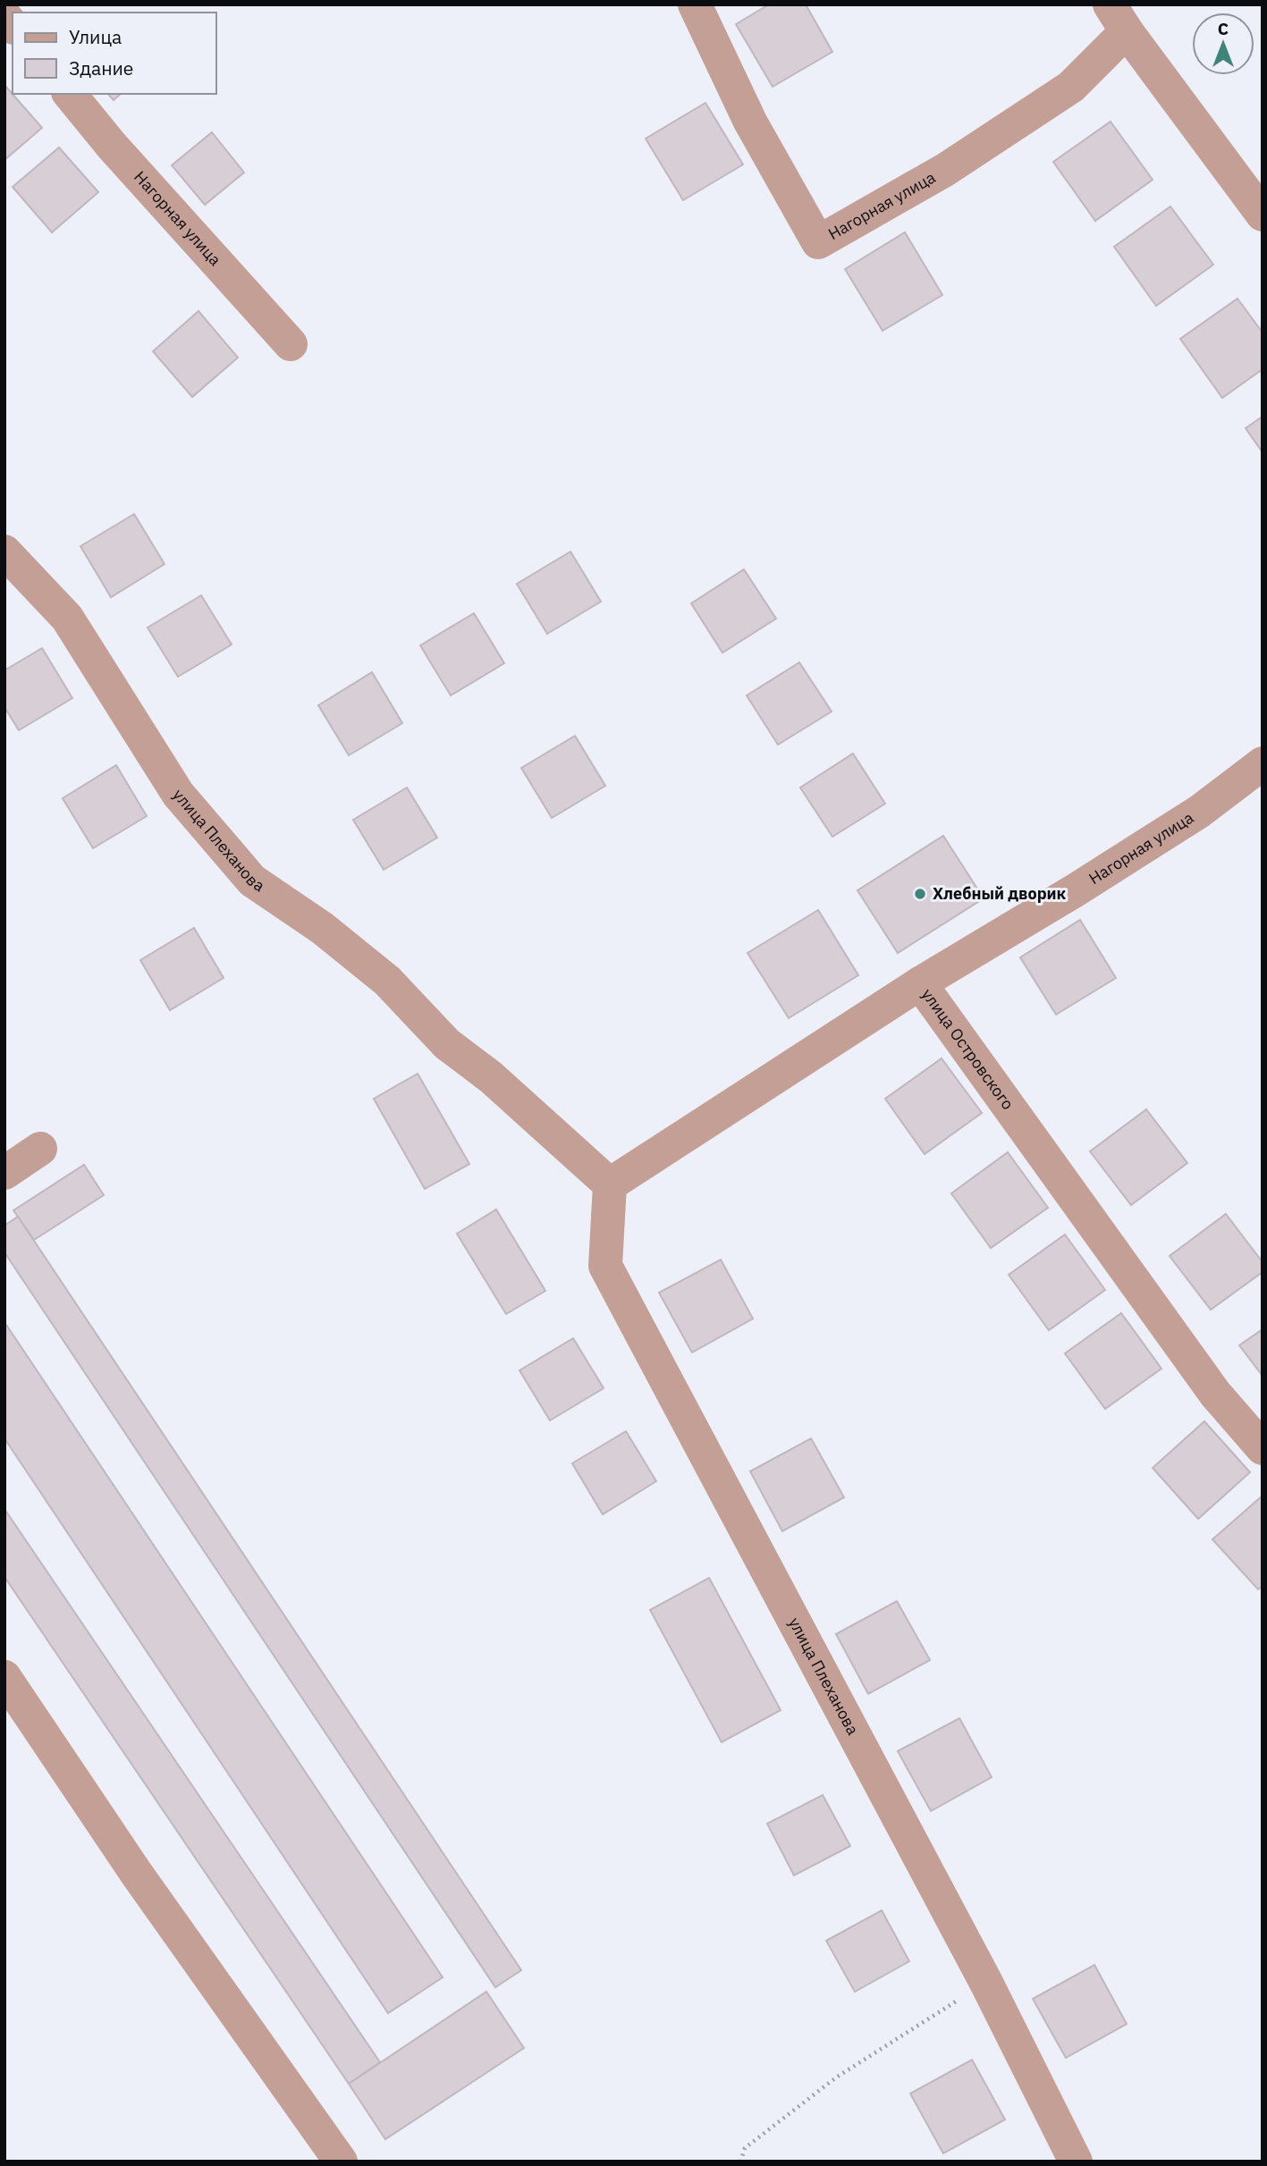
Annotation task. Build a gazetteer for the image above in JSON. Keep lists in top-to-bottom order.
{
  "streets": {
    "street": ["Нагорная улица", "улица Плеханова", "улица Островского"]
  },
  "crossings": [
    ["Нагорная улица", "улица Островского"],
    ["улица Плеханова", "улица Островского"]
  ],
  "places": ["Хлебный дворик"],
  "legend": ["Улица", "Здание"],
  "north": "top"
}
